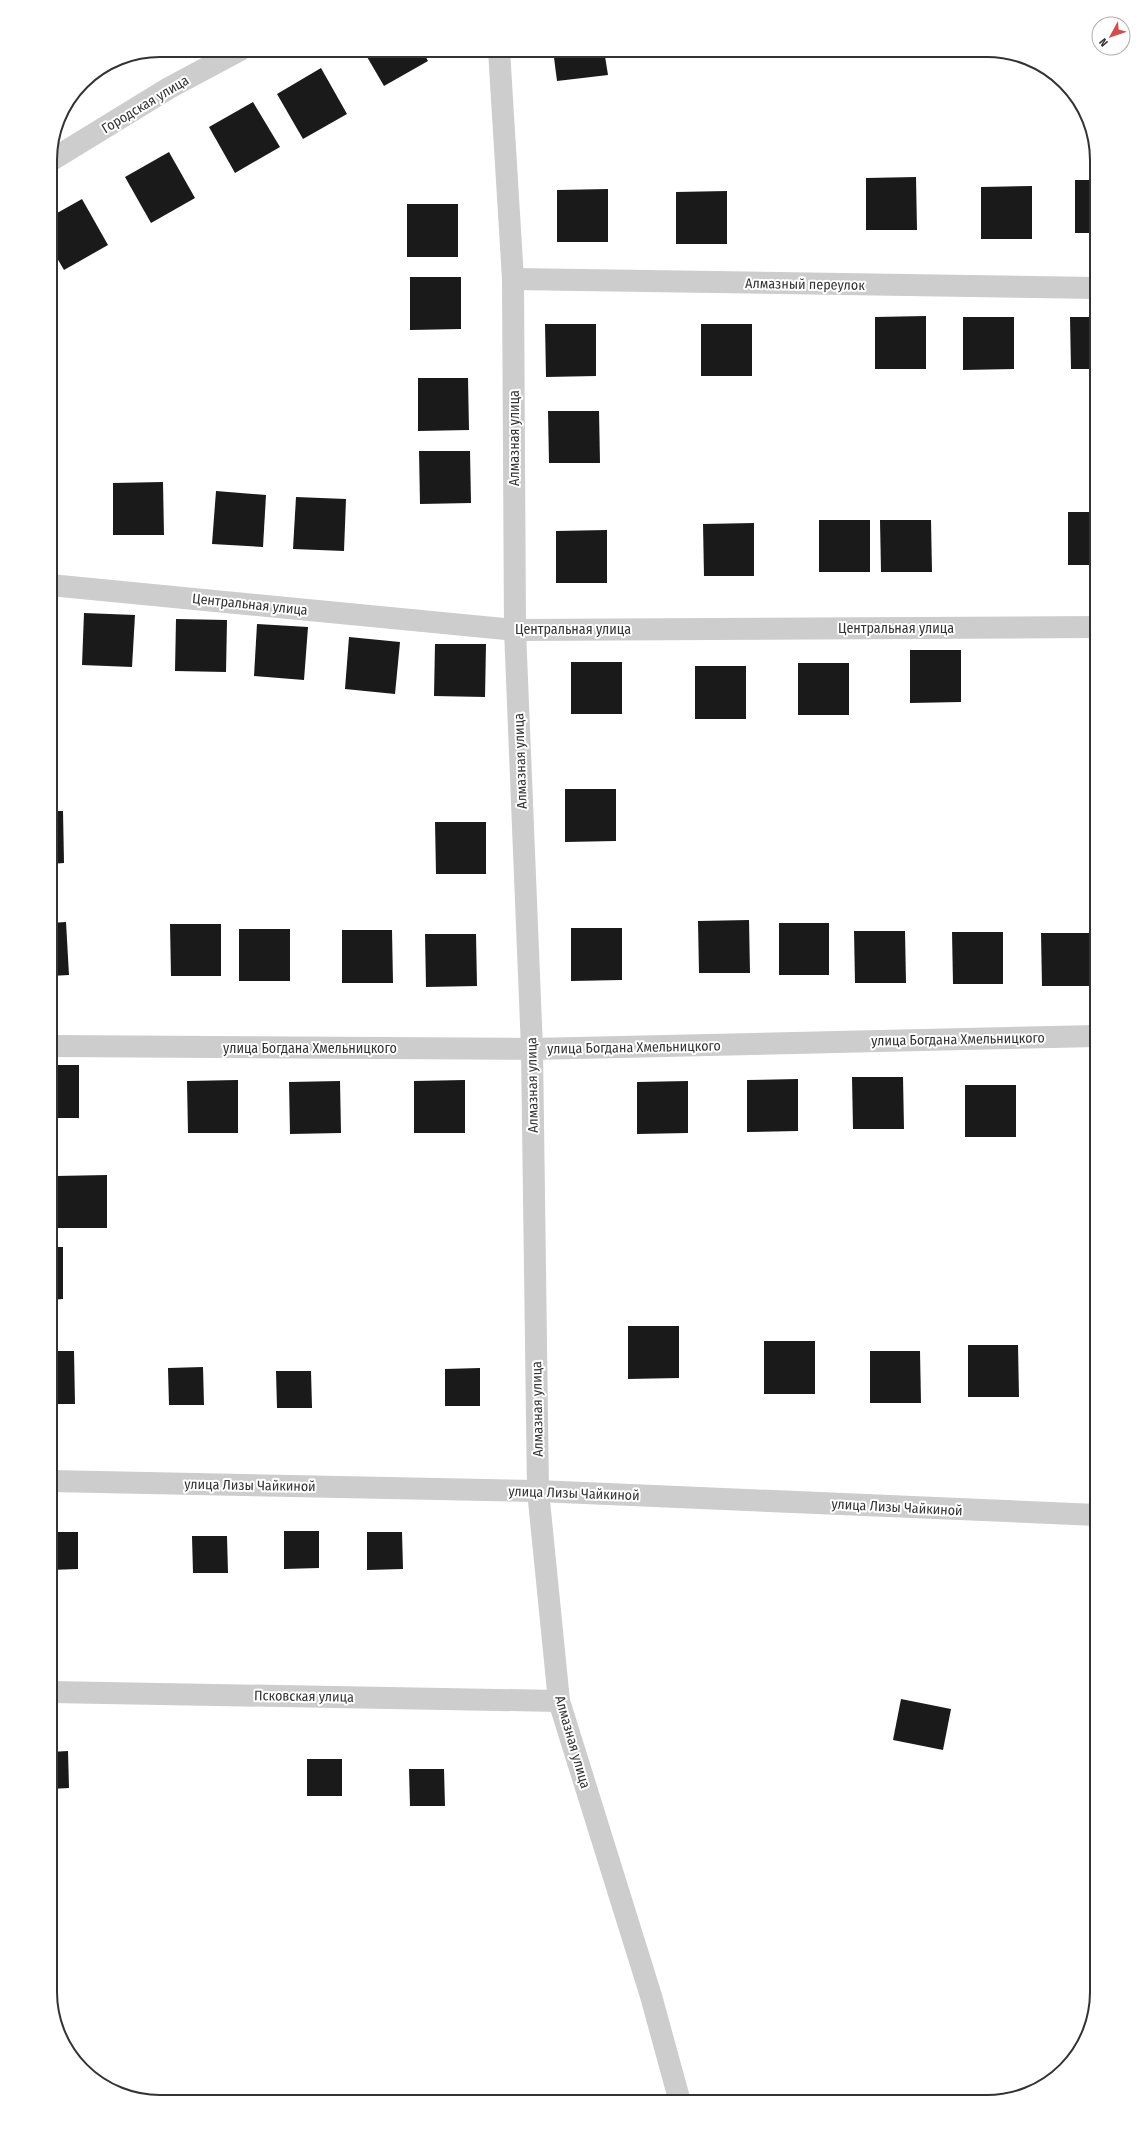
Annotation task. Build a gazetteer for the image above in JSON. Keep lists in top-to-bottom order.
{
  "streets": {
    "street": [
      "Городская улица",
      "Алмазный переулок",
      "Алмазная улица",
      "Центральная улица",
      "улица Богдана Хмельницкого",
      "улица Лизы Чайкиной",
      "Псковская улица"
    ]
  },
  "crossings": [
    ["Алмазный переулок", "Алмазная улица"],
    ["Алмазная улица", "Центральная улица"],
    ["Алмазная улица", "улица Богдана Хмельницкого"],
    ["Алмазная улица", "улица Лизы Чайкиной"],
    ["Алмазная улица", "Псковская улица"]
  ],
  "north": "bottom left"
}
